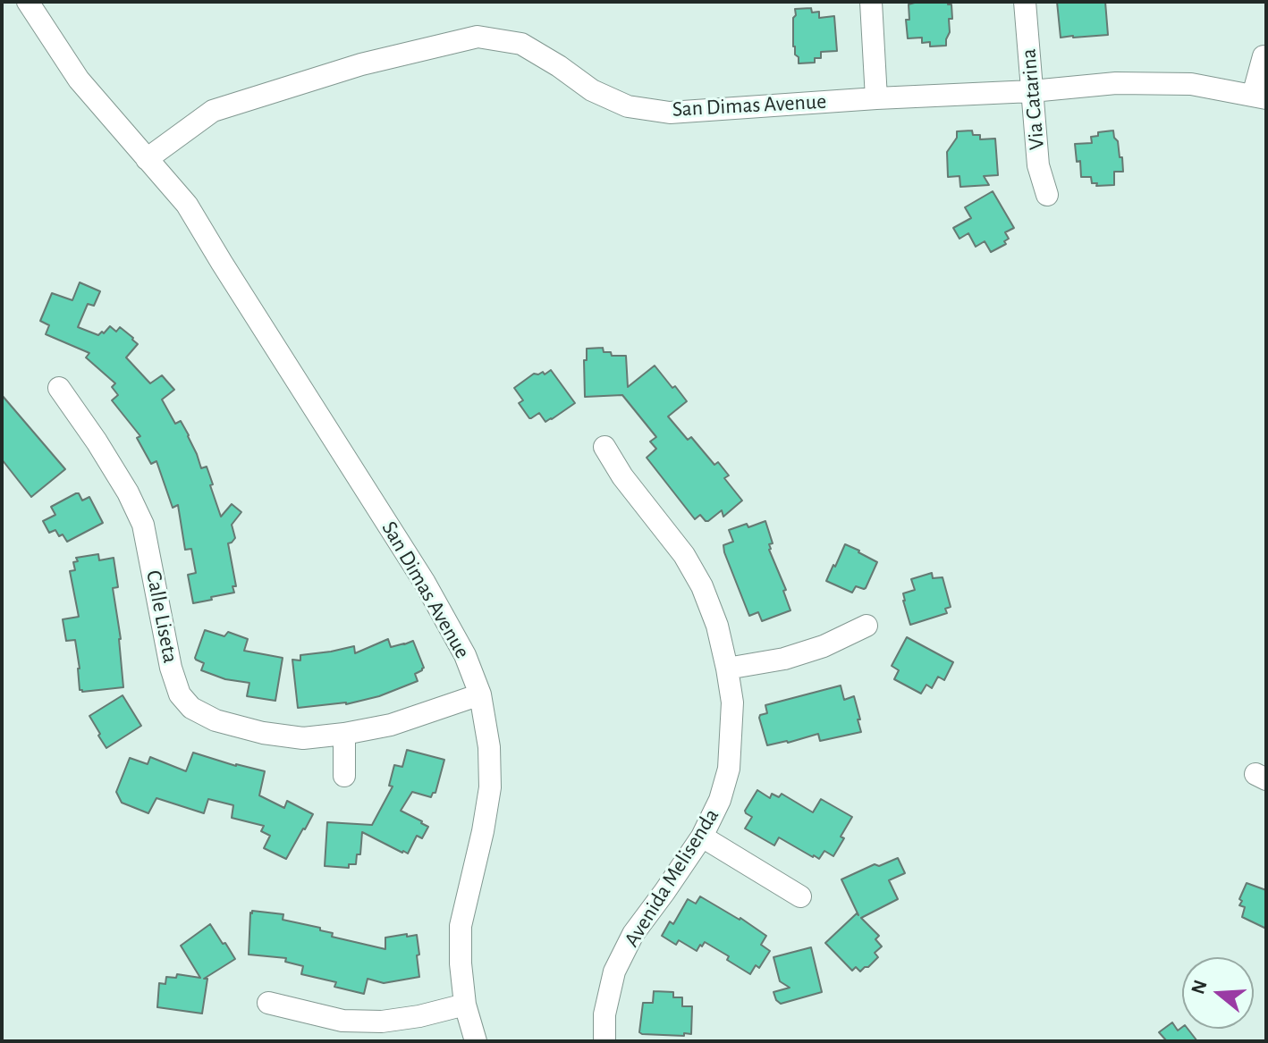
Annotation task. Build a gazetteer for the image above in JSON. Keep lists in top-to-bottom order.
{
  "streets": {
    "street": [
      "Via Catarina",
      "San Dimas Avenue",
      "Calle Liseta",
      "Avenida Melisenda"
    ]
  },
  "crossings": [
    ["Via Catarina", "San Dimas Avenue"],
    ["San Dimas Avenue", "Calle Liseta"]
  ],
  "north": "left"
}
